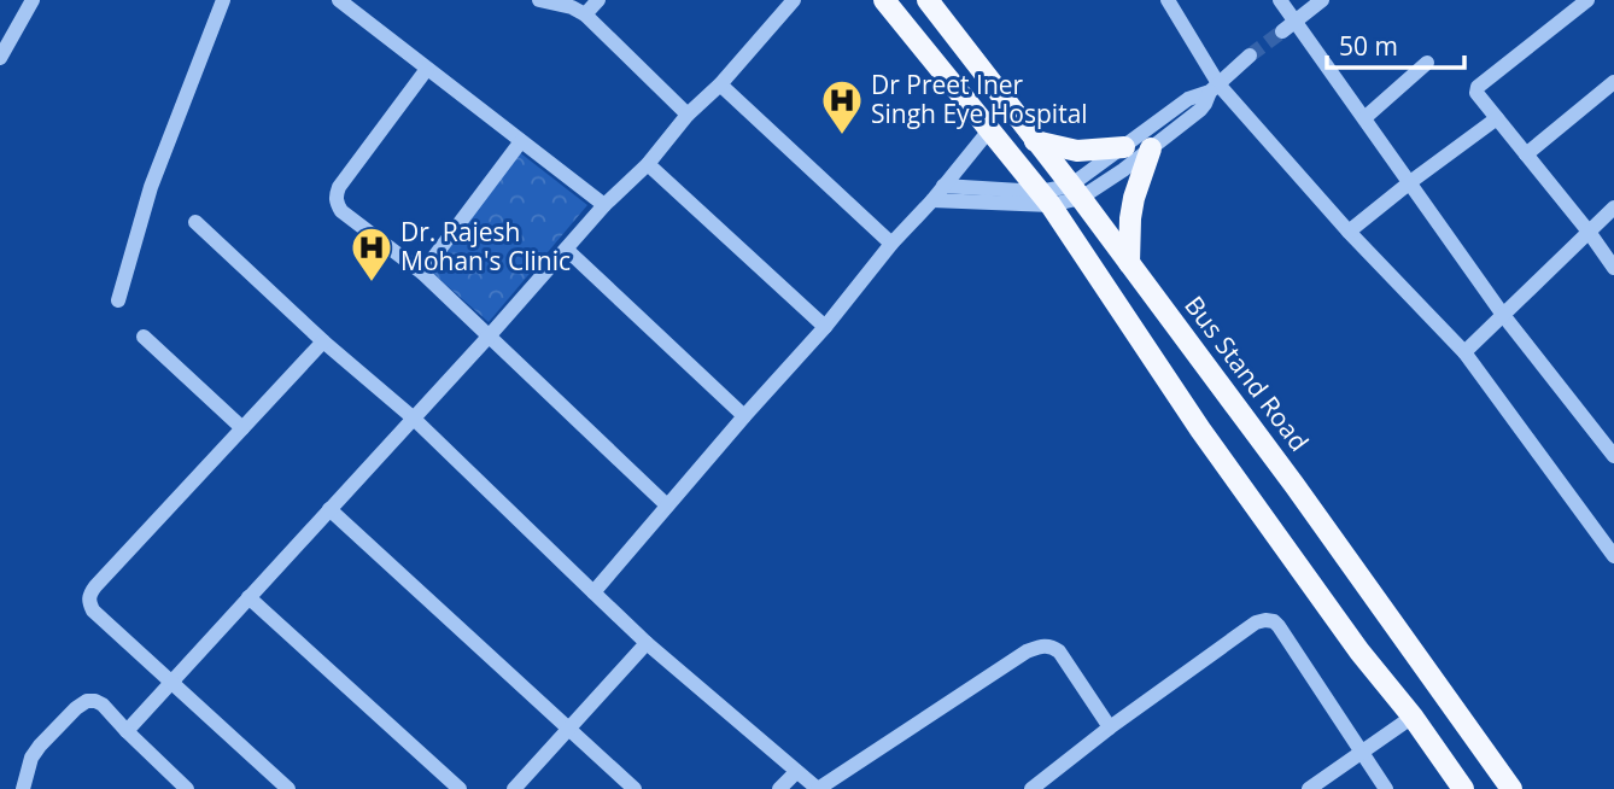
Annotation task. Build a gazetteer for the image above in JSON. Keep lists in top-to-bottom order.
{
  "streets": {
    "main road": ["Bus Stand Road"]
  },
  "places": {
    "hospital": ["Dr Preet Iner Singh Eye Hospital", "Dr. Rajesh Mohan's Clinic"]
  },
  "scale_bar": "50 m"
}
